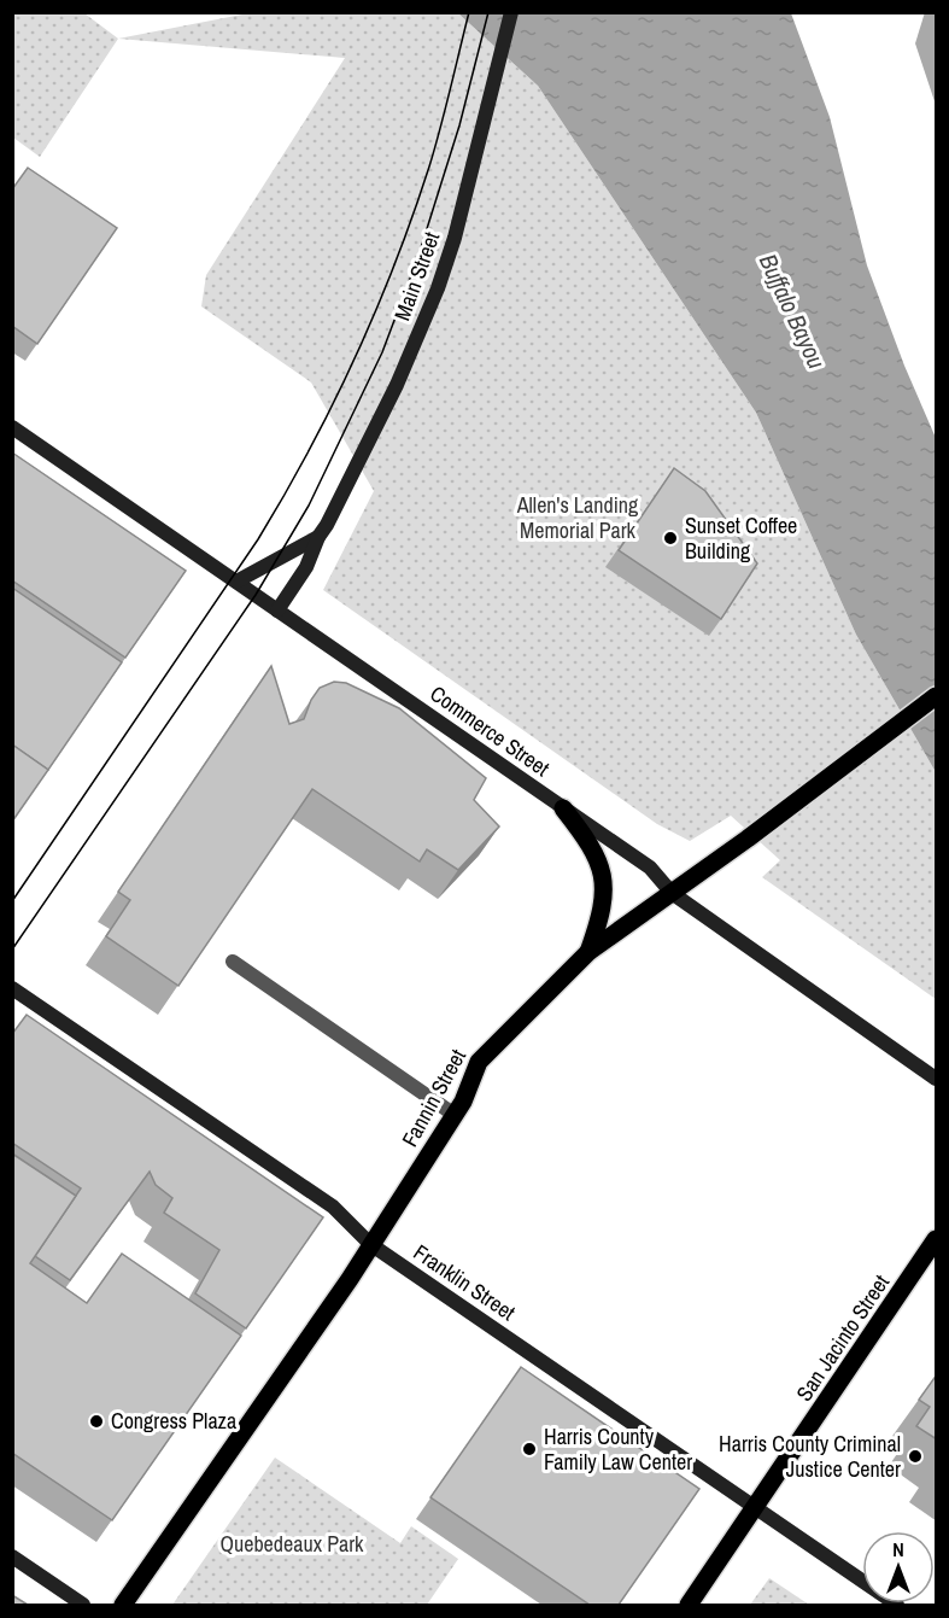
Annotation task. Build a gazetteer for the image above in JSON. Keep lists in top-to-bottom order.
{
  "streets": {
    "main road": [
      "Main Street",
      "Commerce Street",
      "Fannin Street",
      "Franklin Street",
      "San Jacinto Street"
    ]
  },
  "crossings": [
    ["Main Street", "Commerce Street"],
    ["Commerce Street", "Fannin Street"],
    ["Fannin Street", "Franklin Street"],
    ["Franklin Street", "San Jacinto Street"]
  ],
  "water": ["Buffalo Bayou"],
  "parks": ["Allen's Landing Memorial Park", "Quebedeaux Park"],
  "places": [
    "Sunset Coffee Building",
    "Congress Plaza",
    "Harris County Family Law Center",
    "Harris County Criminal Justice Center"
  ],
  "north": "top"
}
